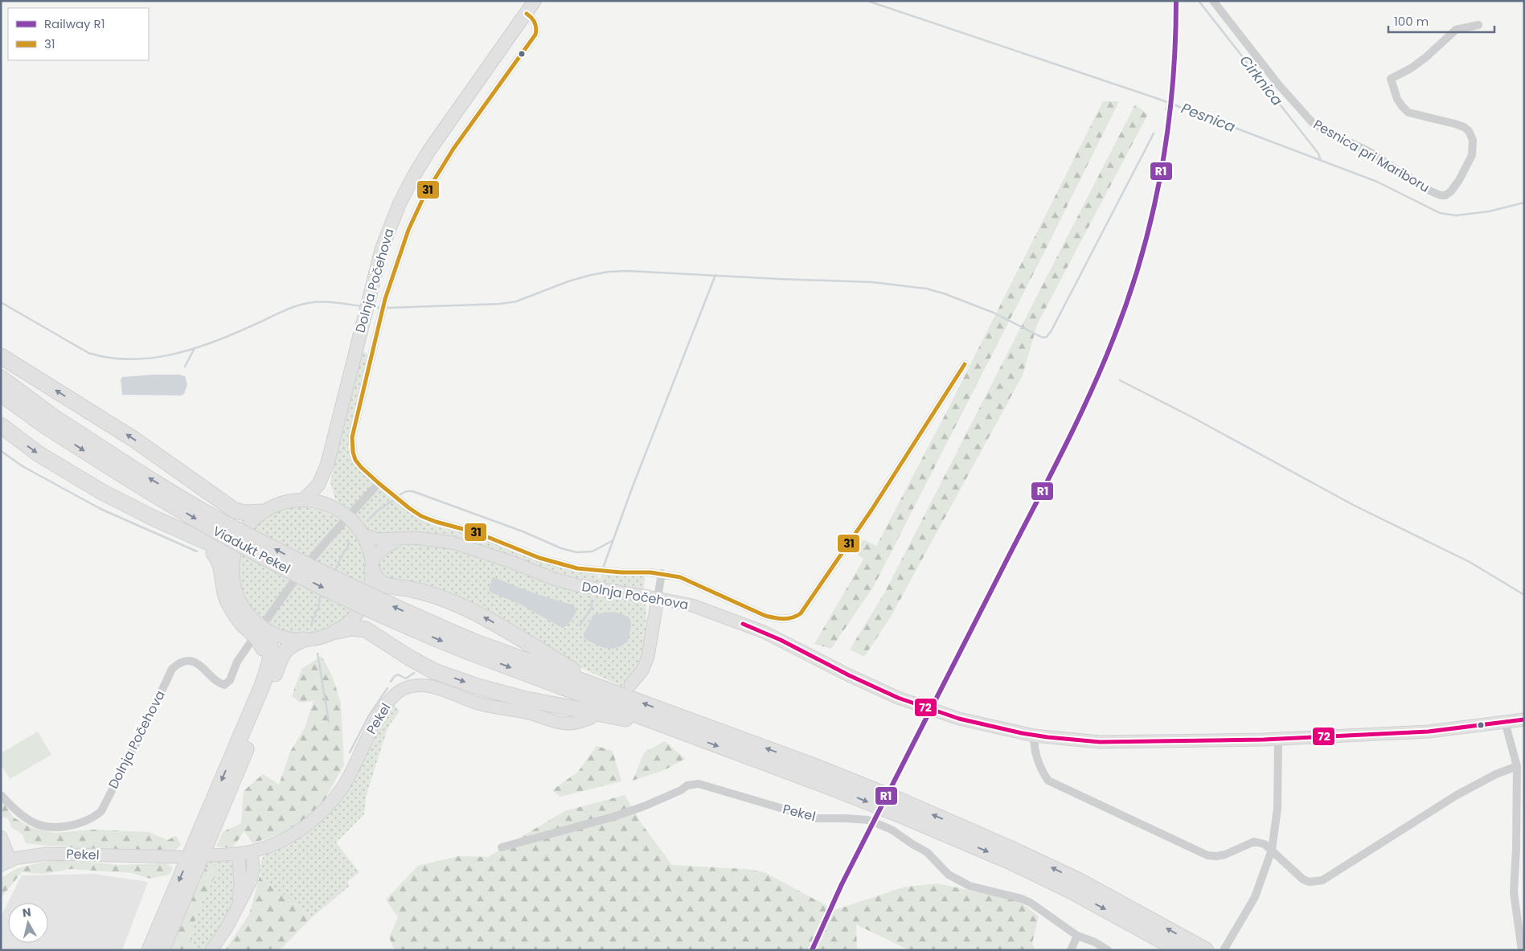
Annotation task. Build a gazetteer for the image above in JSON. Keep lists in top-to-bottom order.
{
  "streets": {
    "highway": ["Viadukt Pekel"],
    "main road": ["Dolnja Počehova", "Pekel"],
    "street": ["Pesnica pri Mariboru"]
  },
  "water": ["Cirknica", "Pesnica"],
  "lines": ["rail line R1", "transit line 31", "transit line 72"],
  "legend": ["Railway R1", "31"],
  "scale_bar": "100 m",
  "north": "top"
}
